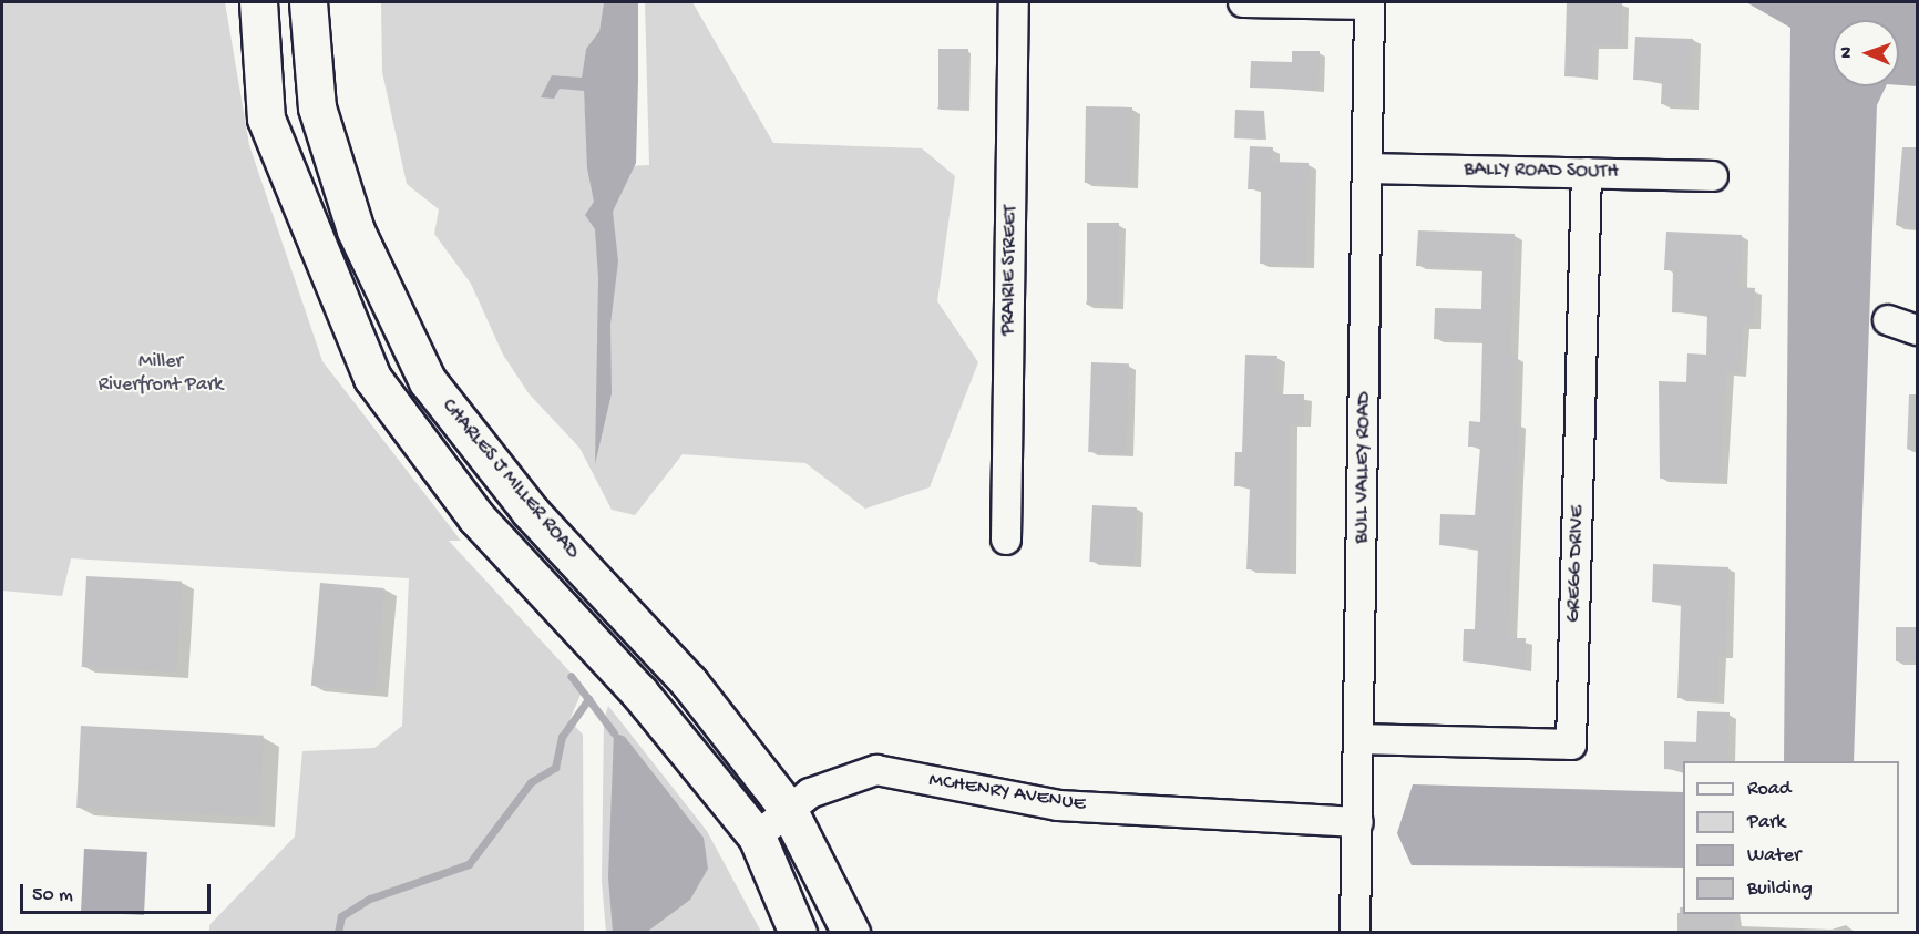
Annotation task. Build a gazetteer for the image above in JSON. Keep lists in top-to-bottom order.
{
  "streets": {
    "street": [
      "BALLY ROAD SOUTH",
      "PRAIRIE STREET",
      "BULL VALLEY ROAD",
      "CHARLES J MILLER ROAD",
      "GREGG DRIVE",
      "MCHENRY AVENUE"
    ]
  },
  "crossings": [
    ["BALLY ROAD SOUTH", "BULL VALLEY ROAD"],
    ["BALLY ROAD SOUTH", "GREGG DRIVE"],
    ["BULL VALLEY ROAD", "GREGG DRIVE"],
    ["BULL VALLEY ROAD", "MCHENRY AVENUE"],
    ["CHARLES J MILLER ROAD", "MCHENRY AVENUE"]
  ],
  "parks": ["Miller Riverfront Park"],
  "legend": [
    "Road",
    "Park",
    "Water",
    "Building"
  ],
  "scale_bar": "50 m",
  "north": "left"
}
